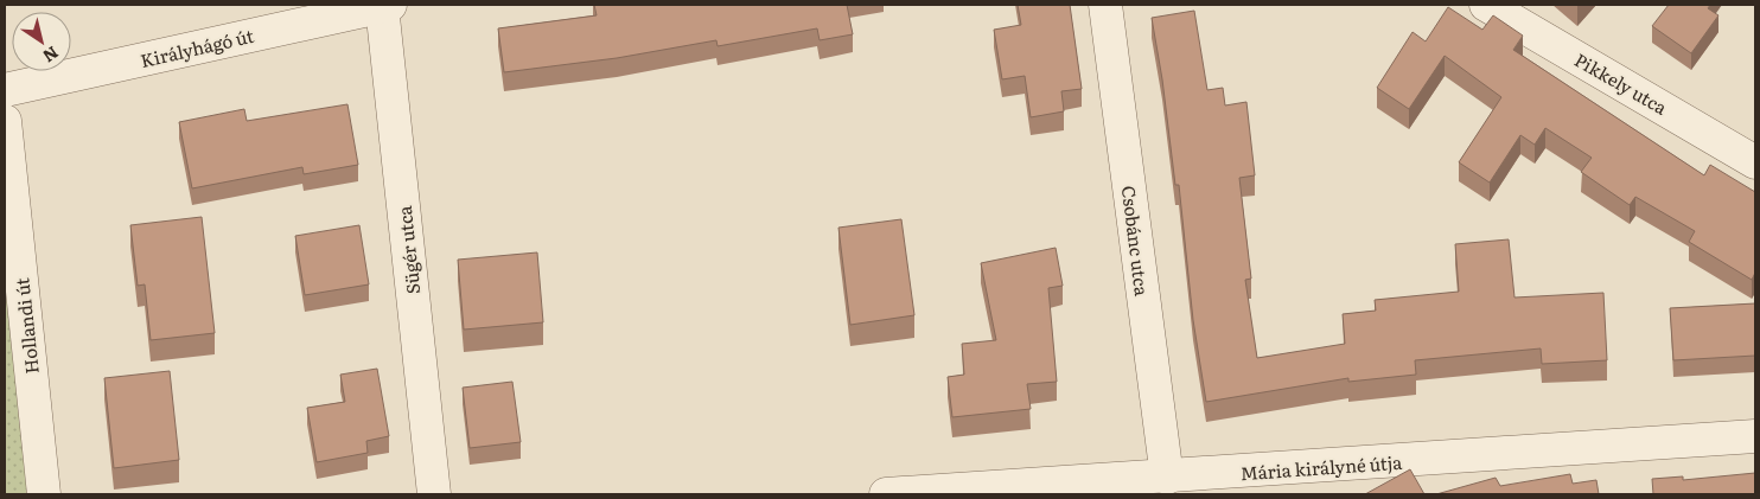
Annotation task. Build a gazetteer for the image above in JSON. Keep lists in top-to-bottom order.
{
  "streets": {
    "street": [
      "Királyhágó út",
      "Pikkely utca",
      "Csobánc utca",
      "Sügér utca",
      "Hollandi út",
      "Mária királyné útja"
    ]
  },
  "crossings": [
    ["Királyhágó út", "Sügér utca"],
    ["Csobánc utca", "Mária királyné útja"]
  ],
  "north": "bottom right"
}
